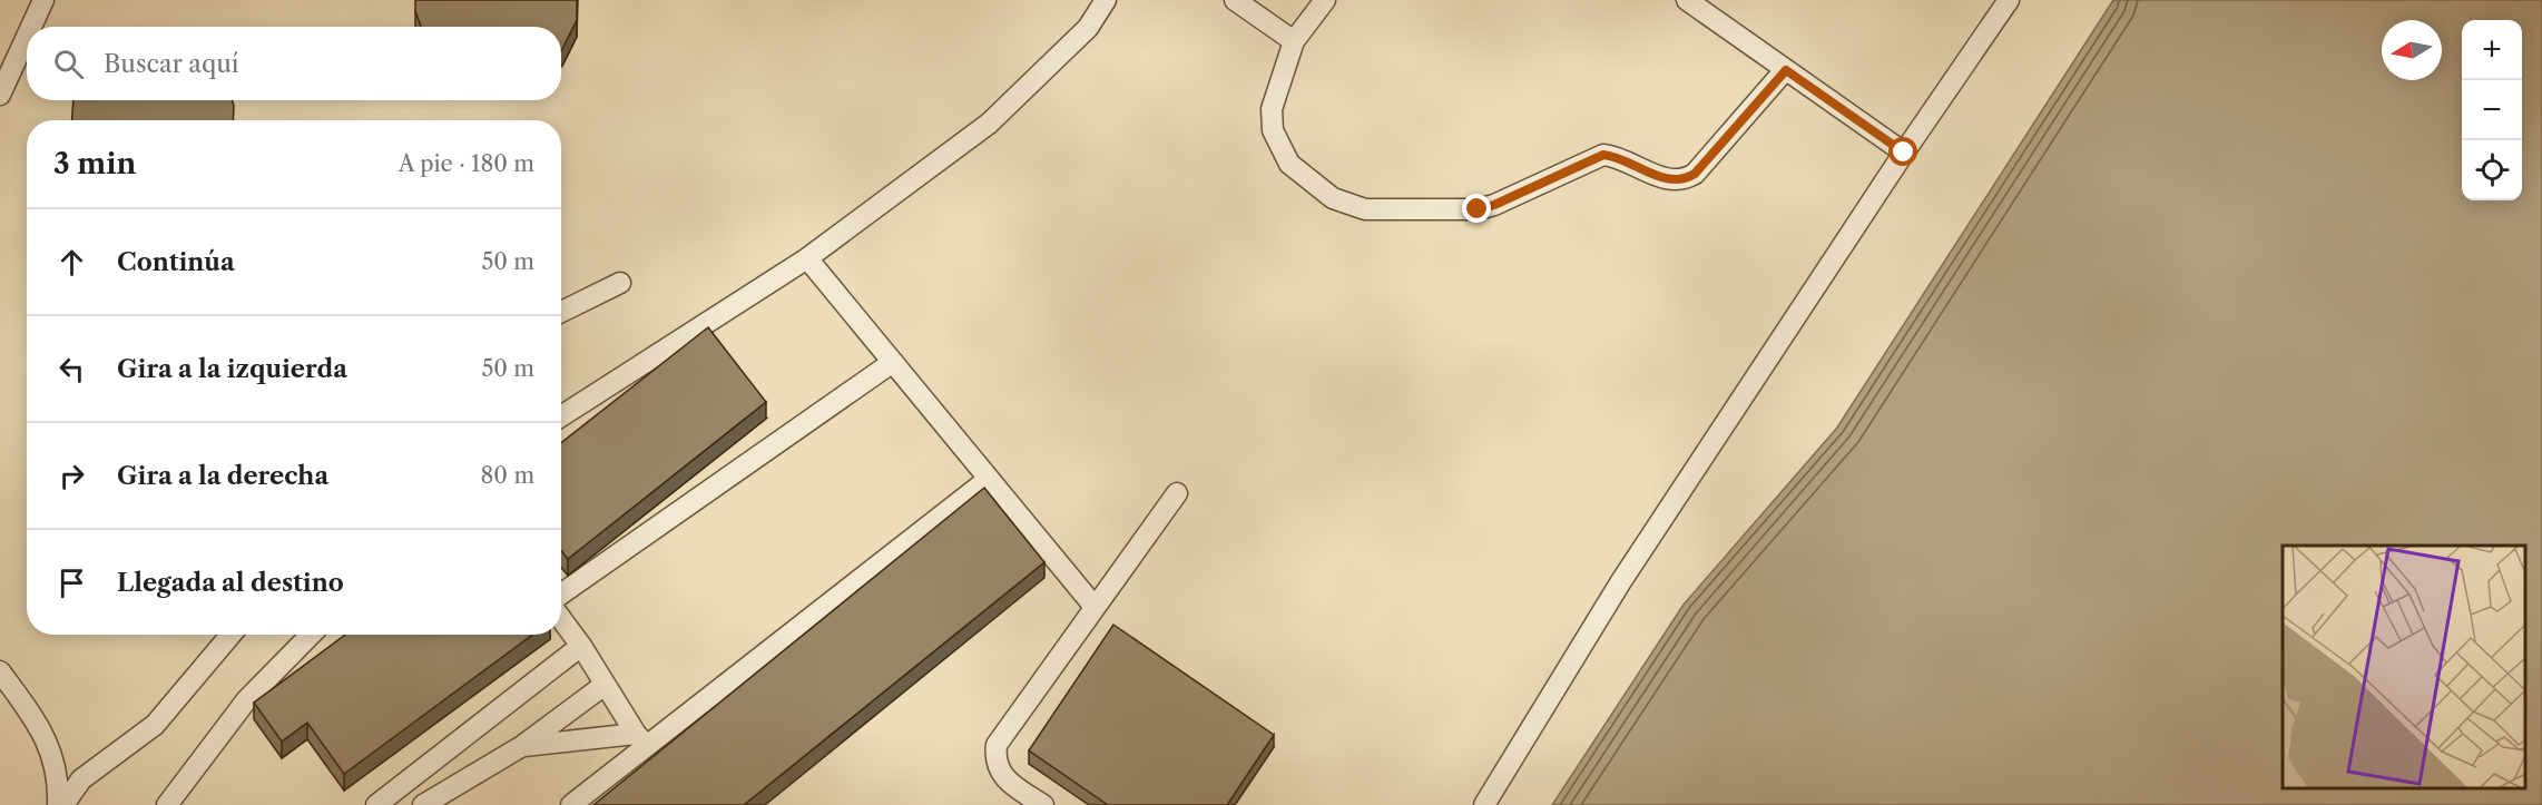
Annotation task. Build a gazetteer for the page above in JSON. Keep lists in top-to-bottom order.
{
  "north": "left",
  "page": {
    "map_buttons": ["+", "−"],
    "search": "Buscar aquí",
    "heading": ["3 min", "A pie · 180 m"],
    "list": [
      ["Continúa", "50 m"],
      ["Gira a la izquierda", "50 m"],
      ["Gira a la derecha", "80 m"],
      "Llegada al destino"
    ]
  }
}
